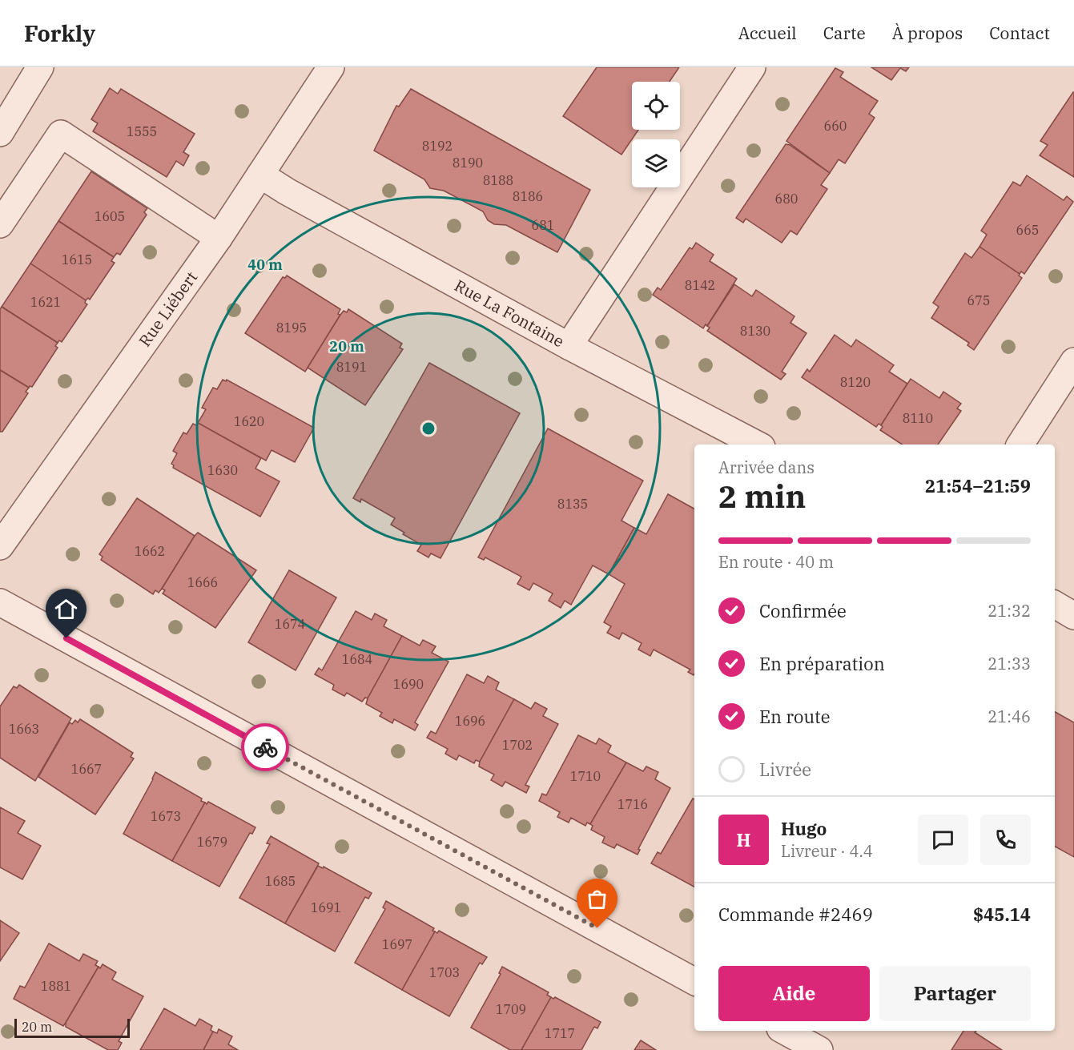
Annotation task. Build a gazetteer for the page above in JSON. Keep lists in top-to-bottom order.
{
  "streets": {
    "street": ["Rue Liébert", "Rue La Fontaine"]
  },
  "crossings": [
    ["Rue Liébert", "Rue La Fontaine"]
  ],
  "house_numbers": [
    "660",
    "1555",
    "8192",
    "8190",
    "8188",
    "8186",
    "680",
    "1605",
    "681",
    "665",
    "1615",
    "8142",
    "675",
    "1621",
    "8195",
    "8130",
    "8191",
    "8120",
    "8110",
    "1620",
    "1630",
    "8135",
    "1662",
    "1666",
    "1674",
    "1684",
    "1690",
    "1696",
    "1663",
    "1702",
    "1667",
    "1710",
    "1716",
    "1673",
    "1679",
    "1685",
    "1691",
    "1697",
    "1703",
    "1881",
    "1709",
    "1717"
  ],
  "scale_bar": "20 m",
  "page": {
    "header": "Forkly",
    "nav": [
      "Accueil",
      "Carte",
      "À propos",
      "Contact"
    ],
    "heading": ["2 min", "Arrivée dans", "21:54–21:59"],
    "panel": [
      "Hugo",
      "Livreur · 4.4",
      "Commande #2469",
      "$45.14"
    ],
    "bar": "En route · 40 m",
    "list": [
      ["Confirmée", "21:32"],
      ["En préparation", "21:33"],
      ["En route", "21:46"],
      "Livrée"
    ],
    "round": "H",
    "buttons": ["Aide", "Partager"],
    "scale": "20 m"
  },
  "rings": ["40 m", "20 m"]
}
